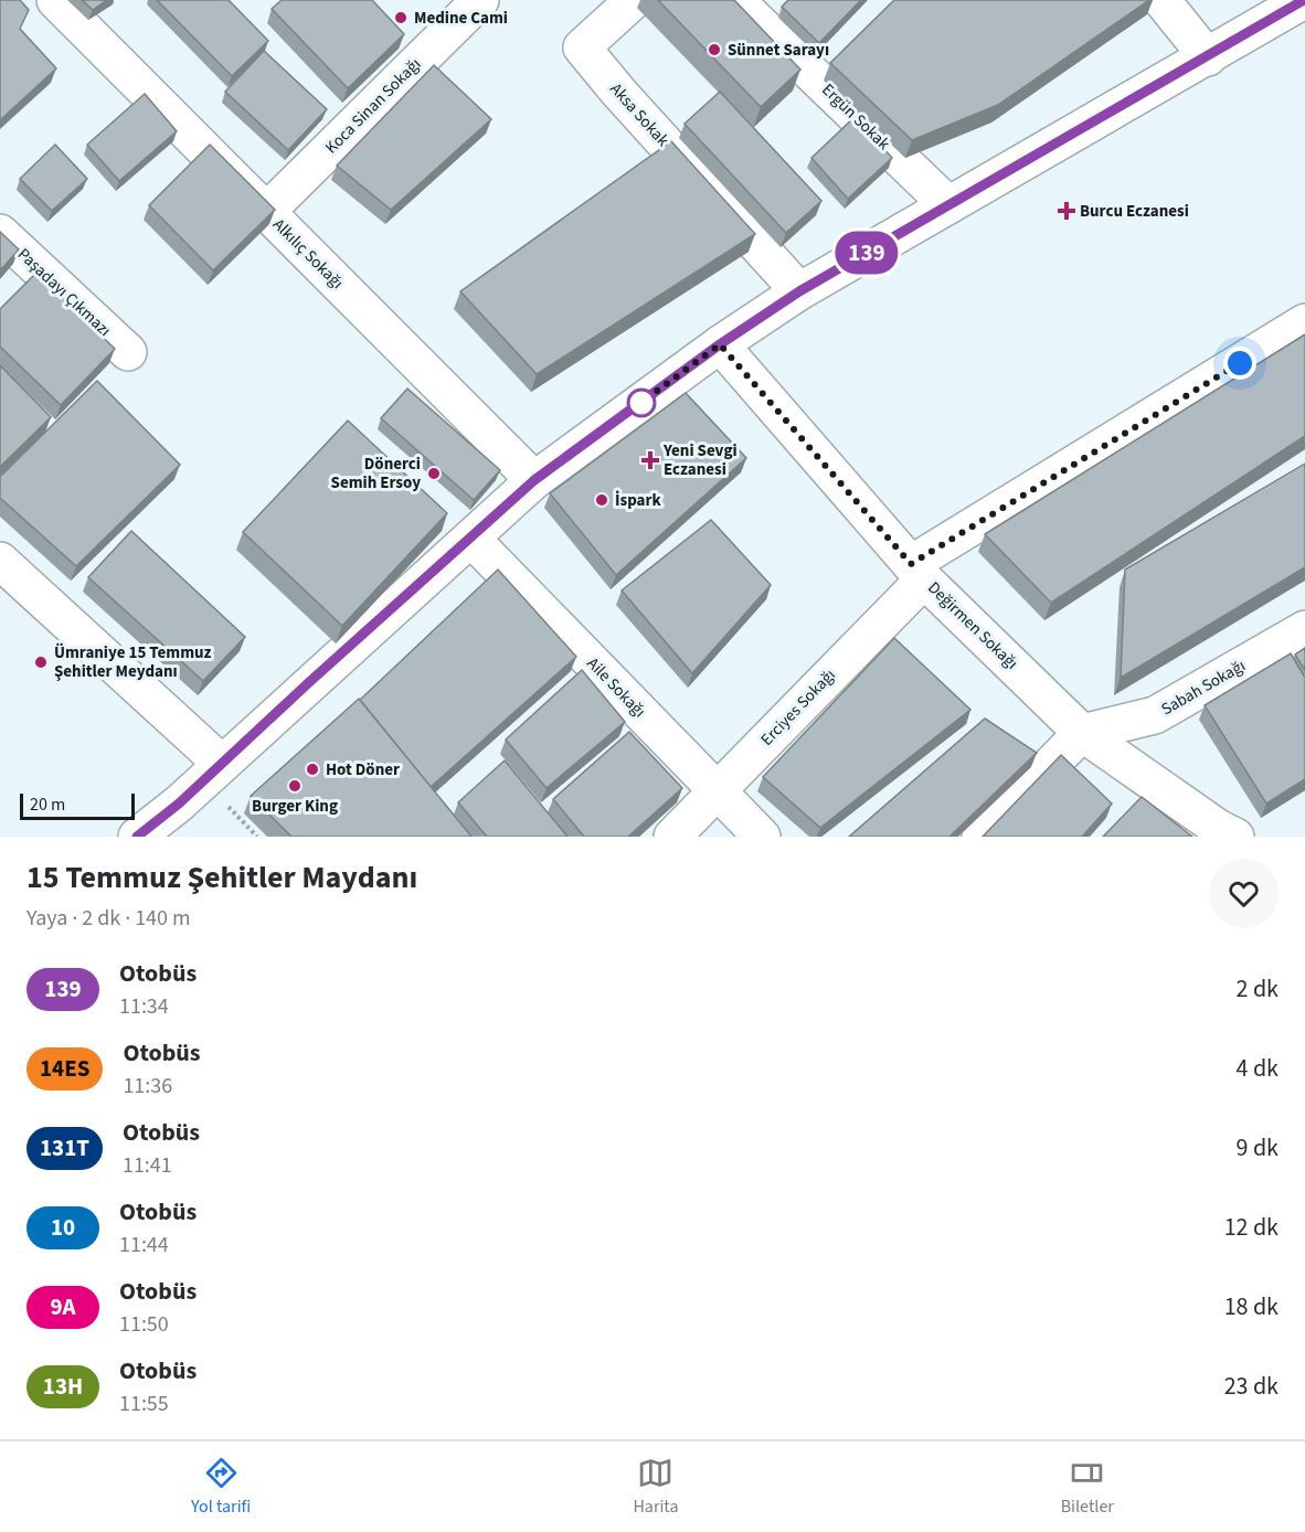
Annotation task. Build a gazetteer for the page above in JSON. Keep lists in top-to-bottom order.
{
  "streets": {
    "street": [
      "Koca Sinan Sokağı",
      "Aksa Sokak",
      "Ergün Sokak",
      "Alkılıç Sokağı",
      "Paşadayı Çıkmazı",
      "Değirmen Sokağı",
      "Aile Sokağı",
      "Sabah Sokağı",
      "Erciyes Sokağı"
    ]
  },
  "crossings": [
    ["Koca Sinan Sokağı", "Alkılıç Sokağı"],
    ["Değirmen Sokağı", "Sabah Sokağı"],
    ["Değirmen Sokağı", "Erciyes Sokağı"],
    ["Aile Sokağı", "Erciyes Sokağı"]
  ],
  "places": {
    "other": [
      "Medine Cami",
      "Sünnet Sarayı",
      "Dönerci Semih Ersoy",
      "İspark",
      "Ümraniye 15 Temmuz Şehitler Meydanı",
      "Hot Döner",
      "Burger King"
    ],
    "health": ["Burcu Eczanesi", "Yeni Sevgi Eczanesi"]
  },
  "lines": ["bus line 139"],
  "scale_bar": "20 m",
  "page": {
    "on_map": "139",
    "scale": "20 m",
    "heading": ["15 Temmuz Şehitler Maydanı", "Yaya · 2 dk · 140 m"],
    "list": [
      {
        "mark": "139",
        "name": "Otobüs",
        "note": "11:34",
        "value": "2 dk"
      },
      {
        "mark": "14ES",
        "name": "Otobüs",
        "note": "11:36",
        "value": "4 dk"
      },
      {
        "mark": "131T",
        "name": "Otobüs",
        "note": "11:41",
        "value": "9 dk"
      },
      {
        "mark": "10",
        "name": "Otobüs",
        "note": "11:44",
        "value": "12 dk"
      },
      {
        "mark": "9A",
        "name": "Otobüs",
        "note": "11:50",
        "value": "18 dk"
      },
      {
        "mark": "13H",
        "name": "Otobüs",
        "note": "11:55",
        "value": "23 dk"
      }
    ],
    "tabs": ["Yol tarifi", "Harita", "Biletler"]
  }
}
